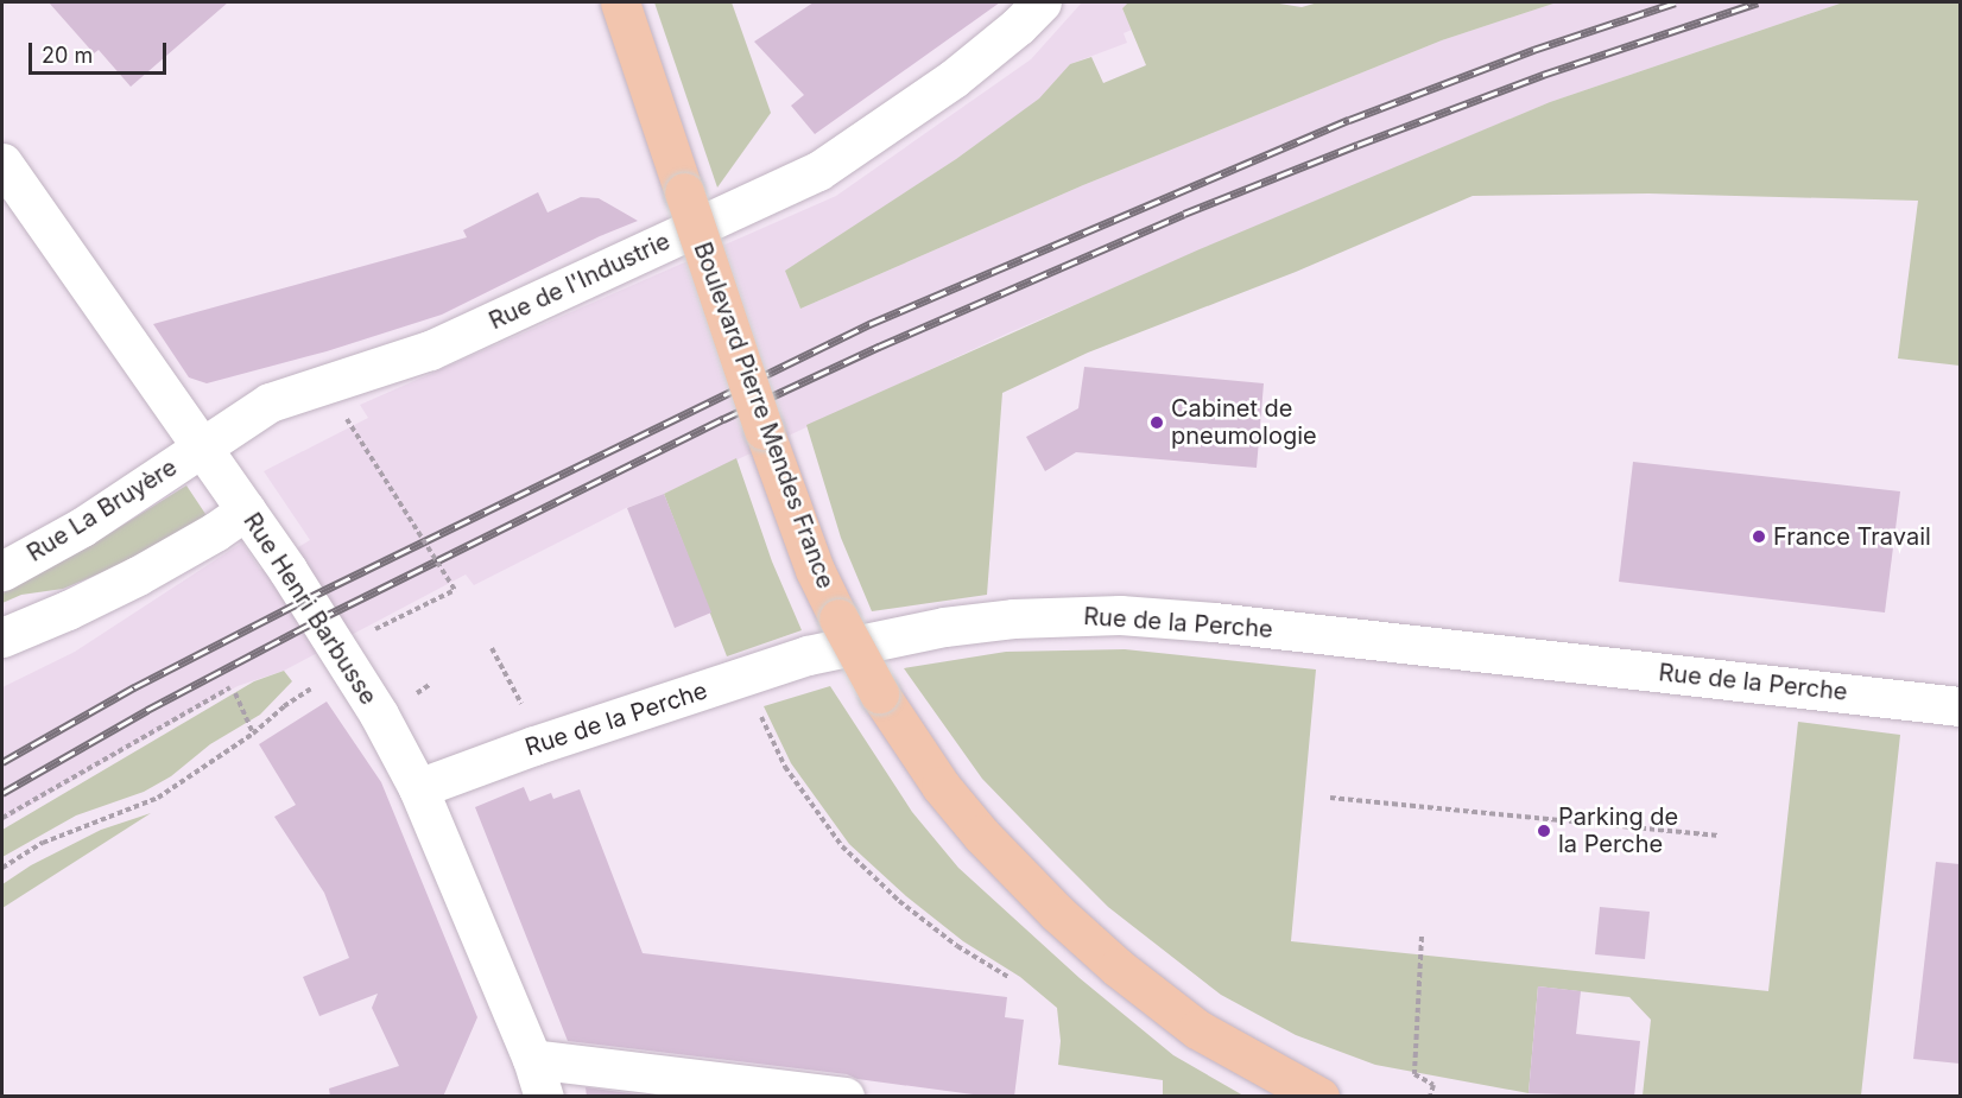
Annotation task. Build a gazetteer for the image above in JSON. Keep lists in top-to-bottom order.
{
  "streets": {
    "main road": ["Boulevard Pierre Mendes France"],
    "street": [
      "Rue de l'Industrie",
      "Rue La Bruyère",
      "Rue Henri Barbusse",
      "Rue de la Perche"
    ]
  },
  "crossings": [
    ["Rue de l'Industrie", "Rue La Bruyère"],
    ["Rue de l'Industrie", "Rue Henri Barbusse"],
    ["Rue La Bruyère", "Rue Henri Barbusse"],
    ["Rue Henri Barbusse", "Rue de la Perche"]
  ],
  "places": ["Cabinet de pneumologie", "France Travail", "Parking de la Perche"],
  "scale_bar": "20 m"
}
